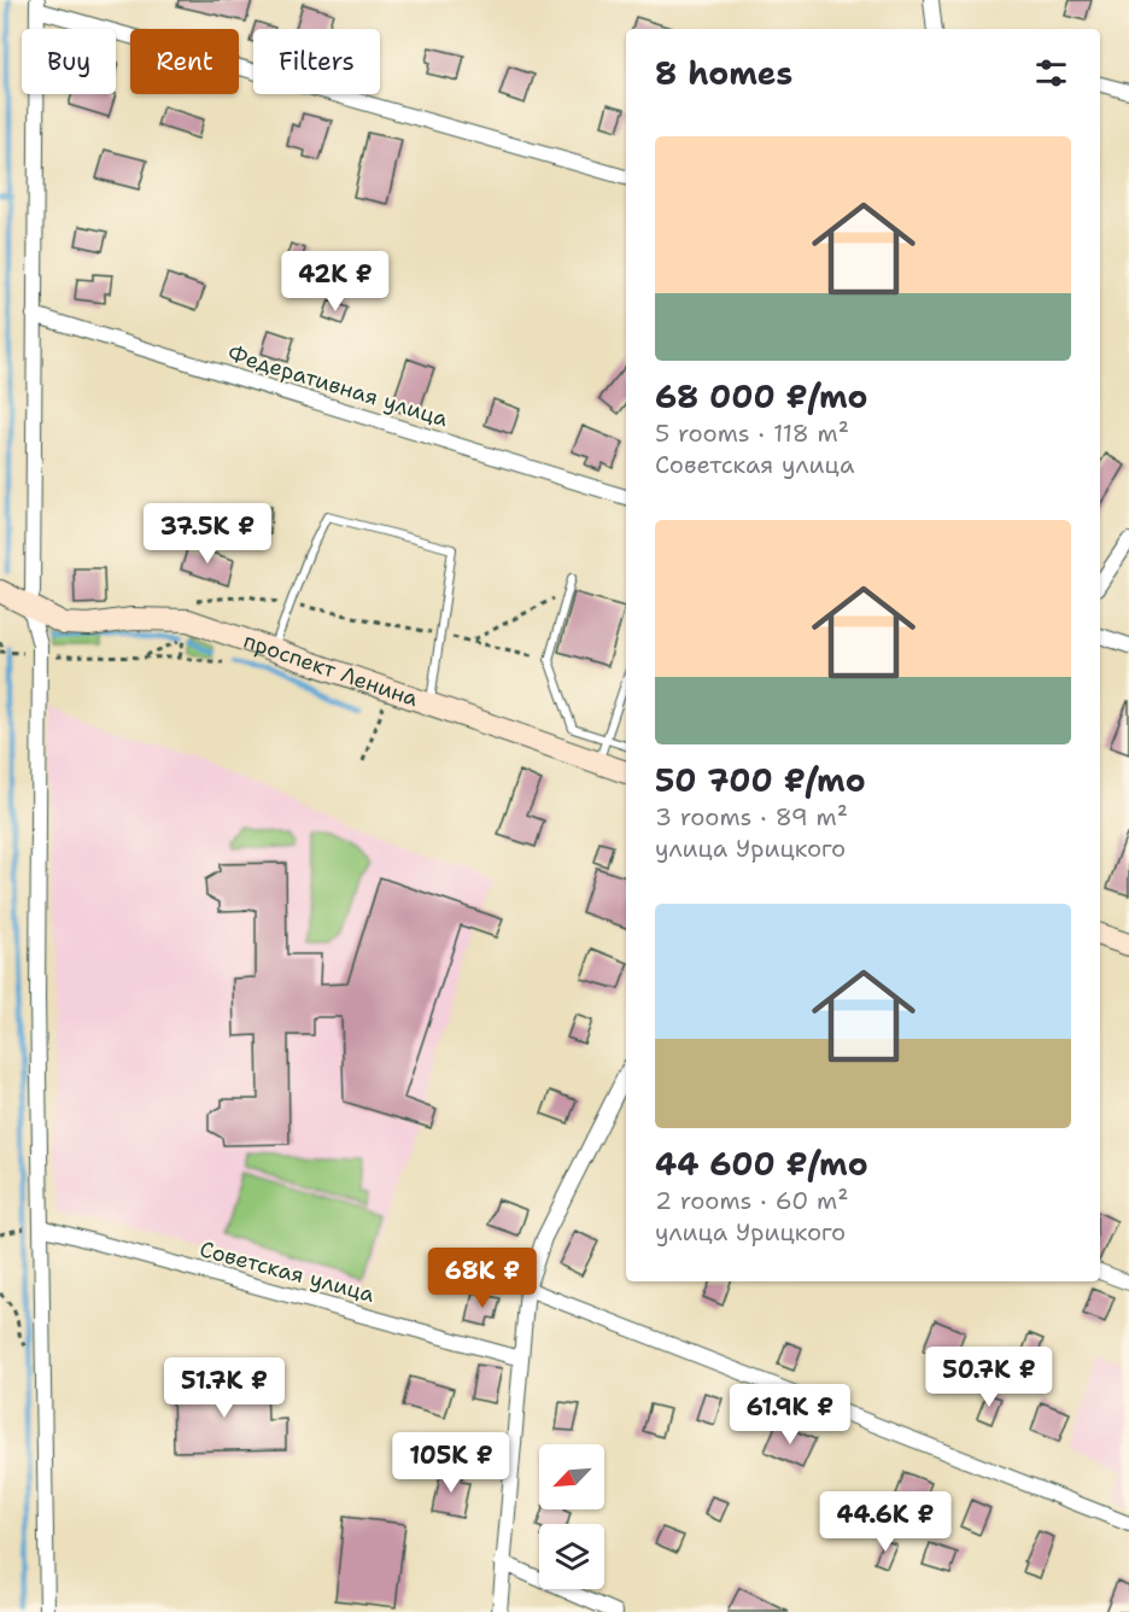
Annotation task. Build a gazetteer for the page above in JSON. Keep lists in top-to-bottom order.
{
  "streets": {
    "street": ["Федеративная улица", "проспект Ленина", "Советская улица"]
  },
  "north": "bottom left",
  "page": {
    "chip": ["Buy", "Rent", "Filters"],
    "heading": "8 homes",
    "list": [
      {
        "name": "68 000 ₽/mo",
        "note": "5 rooms · 118 m² · Советская улица"
      },
      {
        "name": "50 700 ₽/mo",
        "note": "3 rooms · 89 m² · улица Урицкого"
      },
      {
        "name": "44 600 ₽/mo",
        "note": "2 rooms · 60 m² · улица Урицкого"
      }
    ],
    "price": [
      "42K ₽",
      "37.5K ₽",
      "68K ₽",
      "50.7K ₽",
      "51.7K ₽",
      "61.9K ₽",
      "105K ₽",
      "44.6K ₽"
    ]
  }
}
